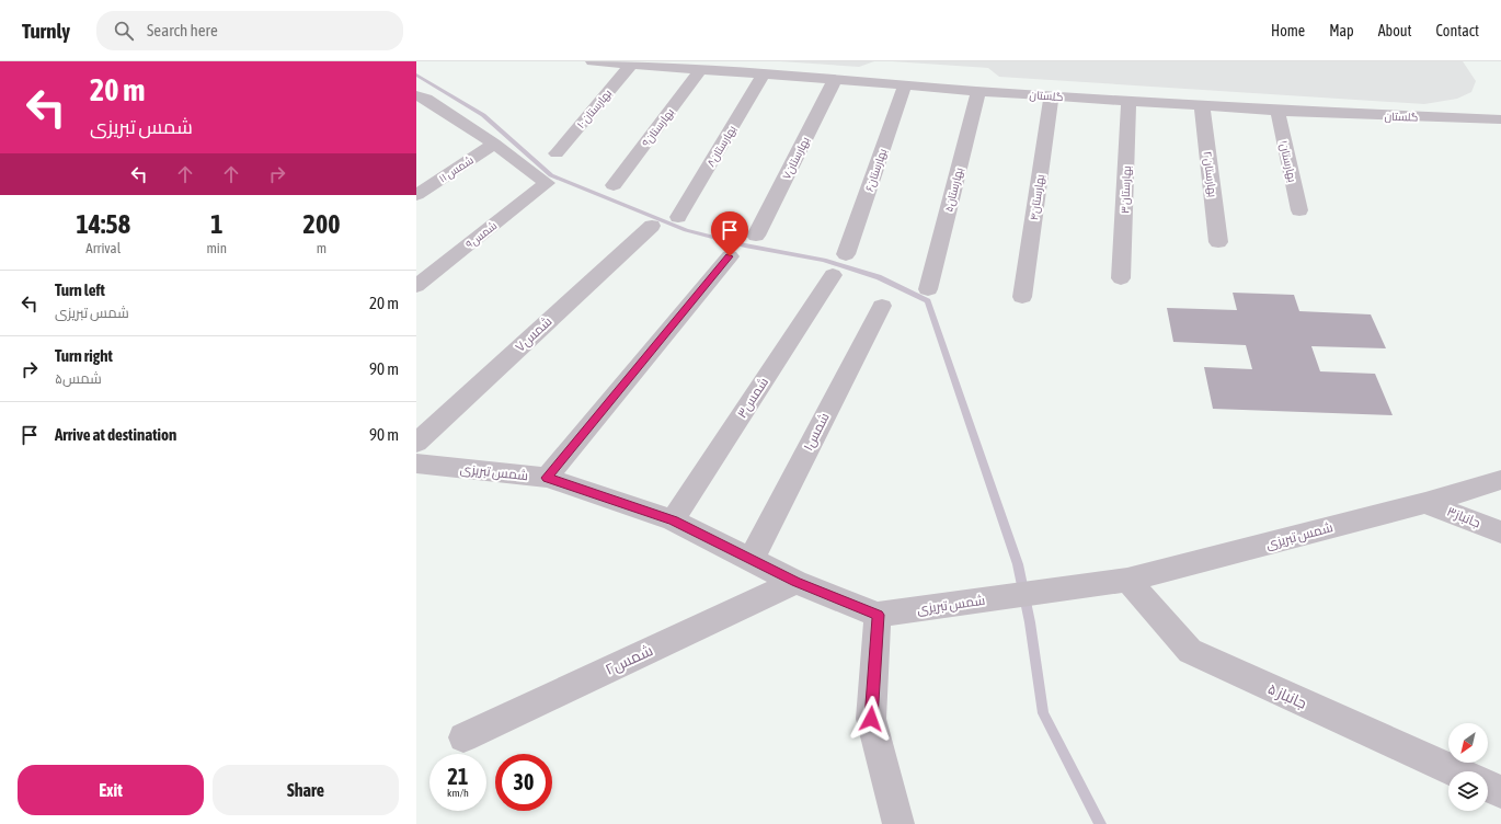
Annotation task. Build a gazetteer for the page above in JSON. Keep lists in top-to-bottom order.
{
  "streets": {
    "street": [
      "گلستان",
      "بهارستان ۱۰",
      "بهارستان۹",
      "بهارستان۸",
      "بهارستان۷",
      "بهارستان۱",
      "شمس ۱۱",
      "بهارستان۶",
      "بهارستان ۲",
      "بهارستان۵",
      "بهارستان ۳",
      "بهارستان۴",
      "شمس۹",
      "شمس۷",
      "شمس۳",
      "شمس۱",
      "شمس تبریزی",
      "جانباز۳",
      "شمس۲",
      "جانباز ۵"
    ]
  },
  "crossings": [
    ["گلستان", "بهارستان ۱۰"],
    ["گلستان", "بهارستان۹"],
    ["گلستان", "بهارستان۸"],
    ["گلستان", "بهارستان۷"],
    ["گلستان", "بهارستان۱"],
    ["گلستان", "بهارستان۶"],
    ["گلستان", "بهارستان ۲"],
    ["گلستان", "بهارستان۵"],
    ["گلستان", "بهارستان ۳"],
    ["گلستان", "بهارستان۴"],
    ["شمس ۱۱", "شمس۹"],
    ["شمس۳", "شمس تبریزی"],
    ["شمس۱", "شمس تبریزی"],
    ["شمس تبریزی", "جانباز۳"],
    ["شمس تبریزی", "شمس۲"],
    ["شمس تبریزی", "جانباز ۵"]
  ],
  "north": "bottom left",
  "page": {
    "header": "Turnly",
    "search": "Search here",
    "nav": [
      "Home",
      "Map",
      "About",
      "Contact"
    ],
    "turn": ["20 m", "شمس تبریزی"],
    "eta": [
      "14:58",
      "Arrival",
      "1",
      "min",
      "200",
      "m"
    ],
    "list": [
      {
        "name": "Turn left",
        "note": "شمس تبریزی",
        "value": "20 m"
      },
      {
        "name": "Turn right",
        "note": "شمس۵",
        "value": "90 m"
      },
      {
        "name": "Arrive at destination",
        "value": "90 m"
      }
    ],
    "speed": "21 km/h",
    "limit": "30",
    "buttons": ["Exit", "Share"]
  }
}
